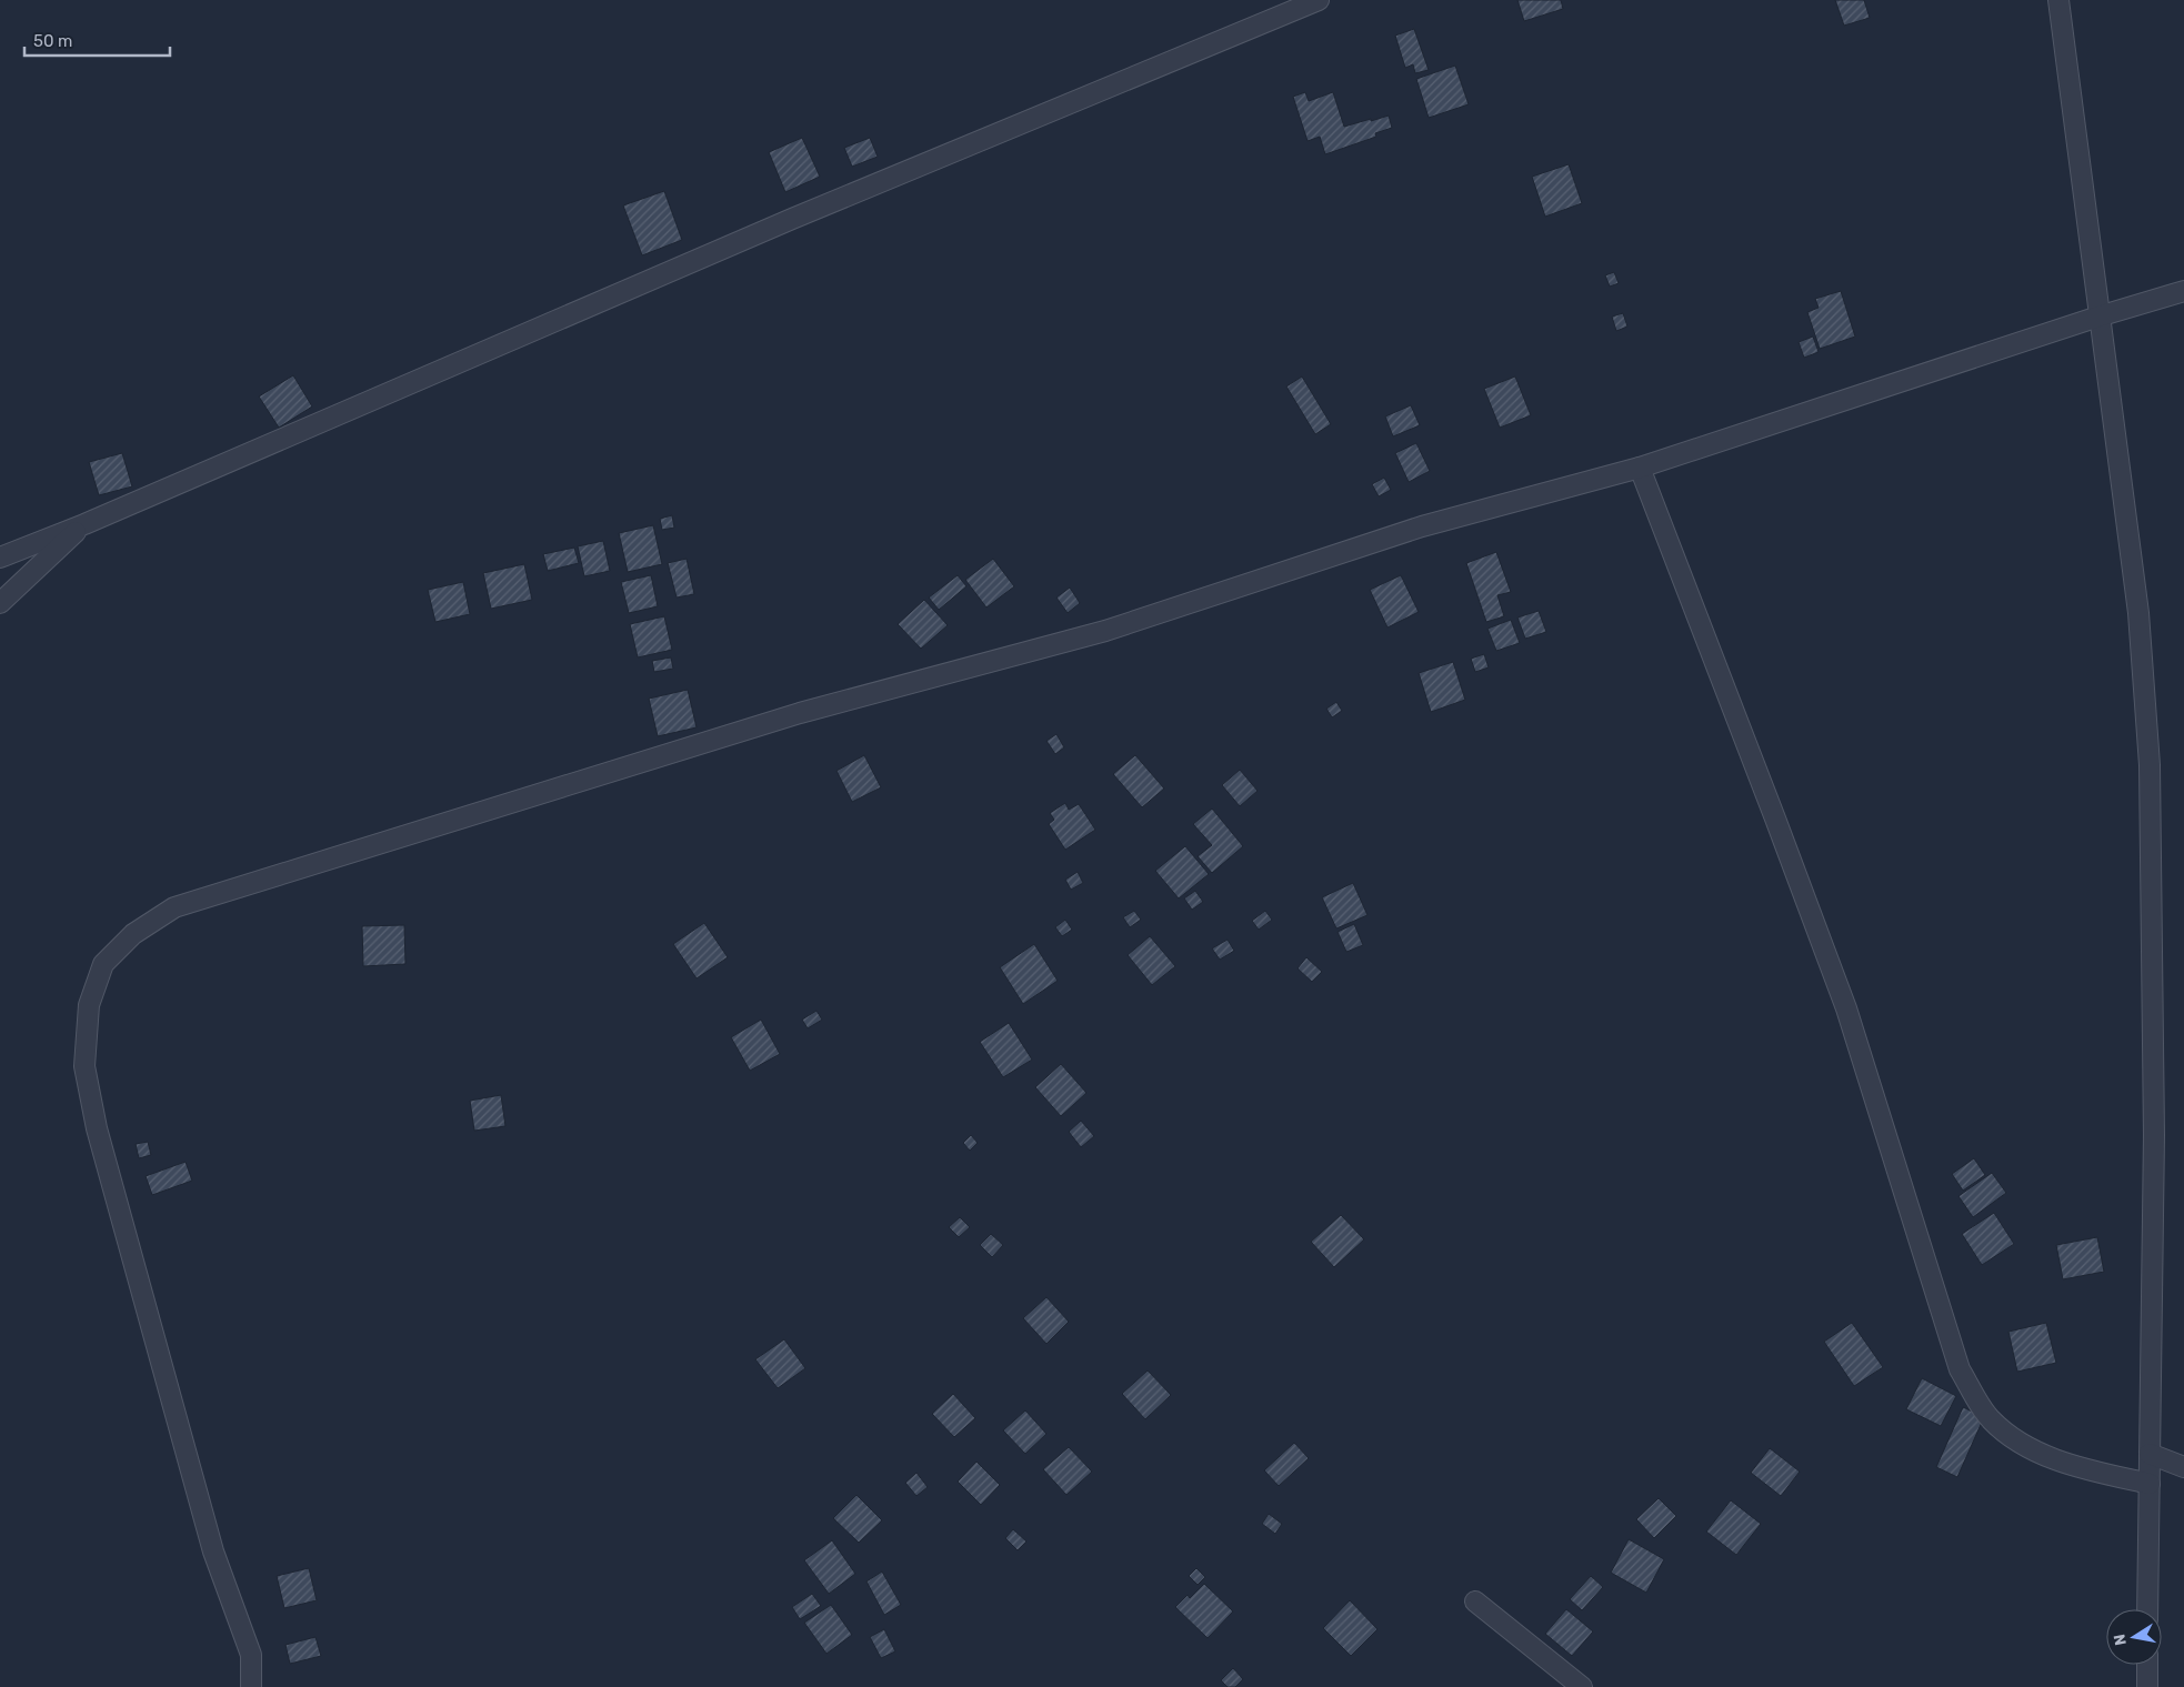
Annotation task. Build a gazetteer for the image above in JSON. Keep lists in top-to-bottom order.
{
  "scale_bar": "50 m",
  "north": "left"
}
